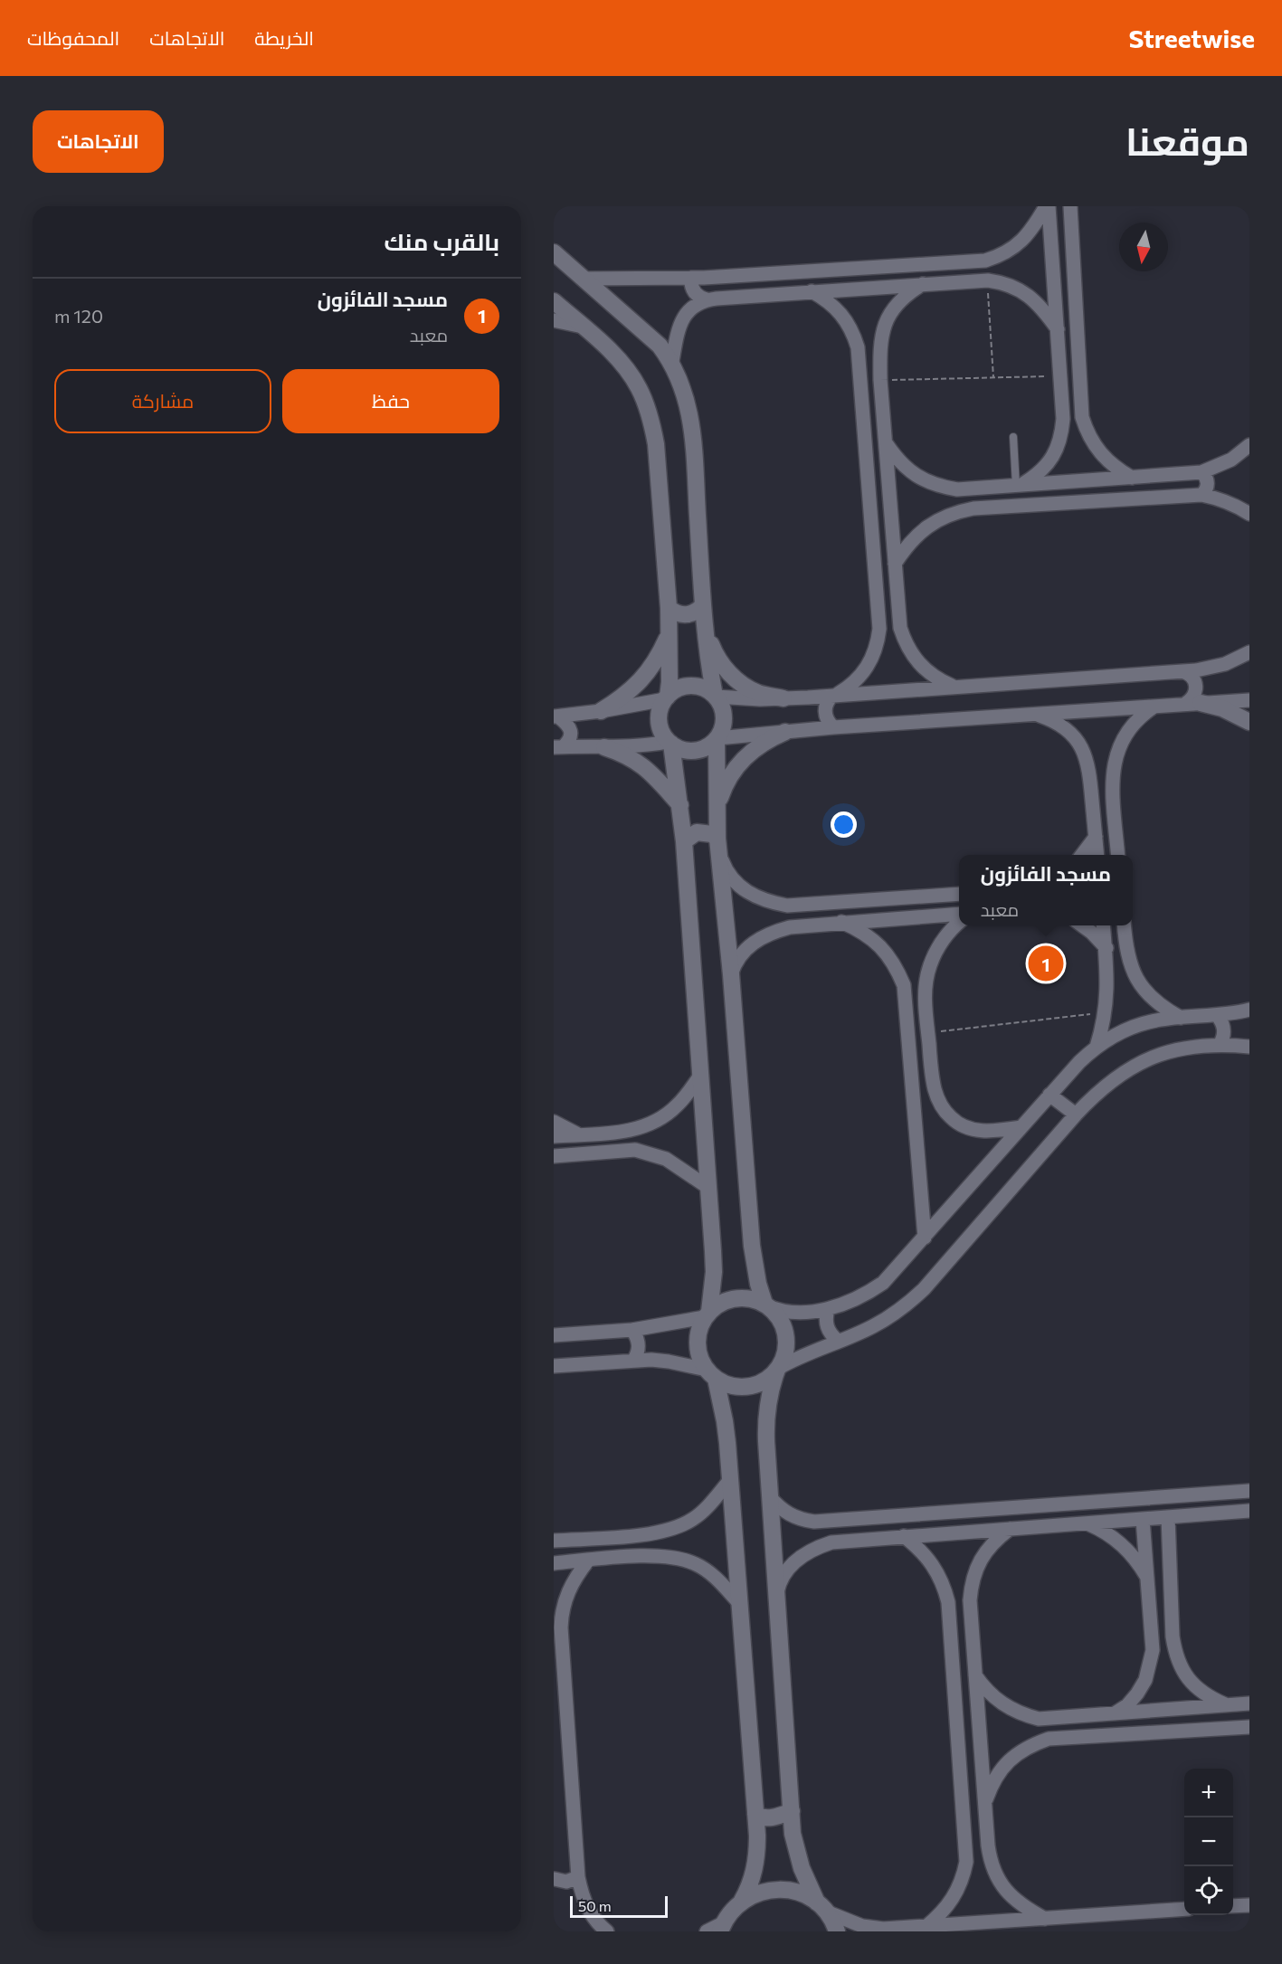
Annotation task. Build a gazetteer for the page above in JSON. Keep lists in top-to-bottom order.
{
  "scale_bar": "50 m",
  "north": "bottom",
  "page": {
    "header": "Streetwise",
    "nav": ["الخريطة", "الاتجاهات", "المحفوظات"],
    "title": "موقعنا",
    "buttons": [
      "الاتجاهات",
      ["حفظ", "مشاركة"]
    ],
    "heading": "بالقرب منك",
    "list": [
      {
        "mark": "1",
        "name": "مسجد الفائزون",
        "note": "معبد",
        "value": "120 m"
      }
    ],
    "popup": ["مسجد الفائزون", "معبد"],
    "pins": "1",
    "map_buttons": ["+", "−"],
    "scale": "50 m"
  }
}
